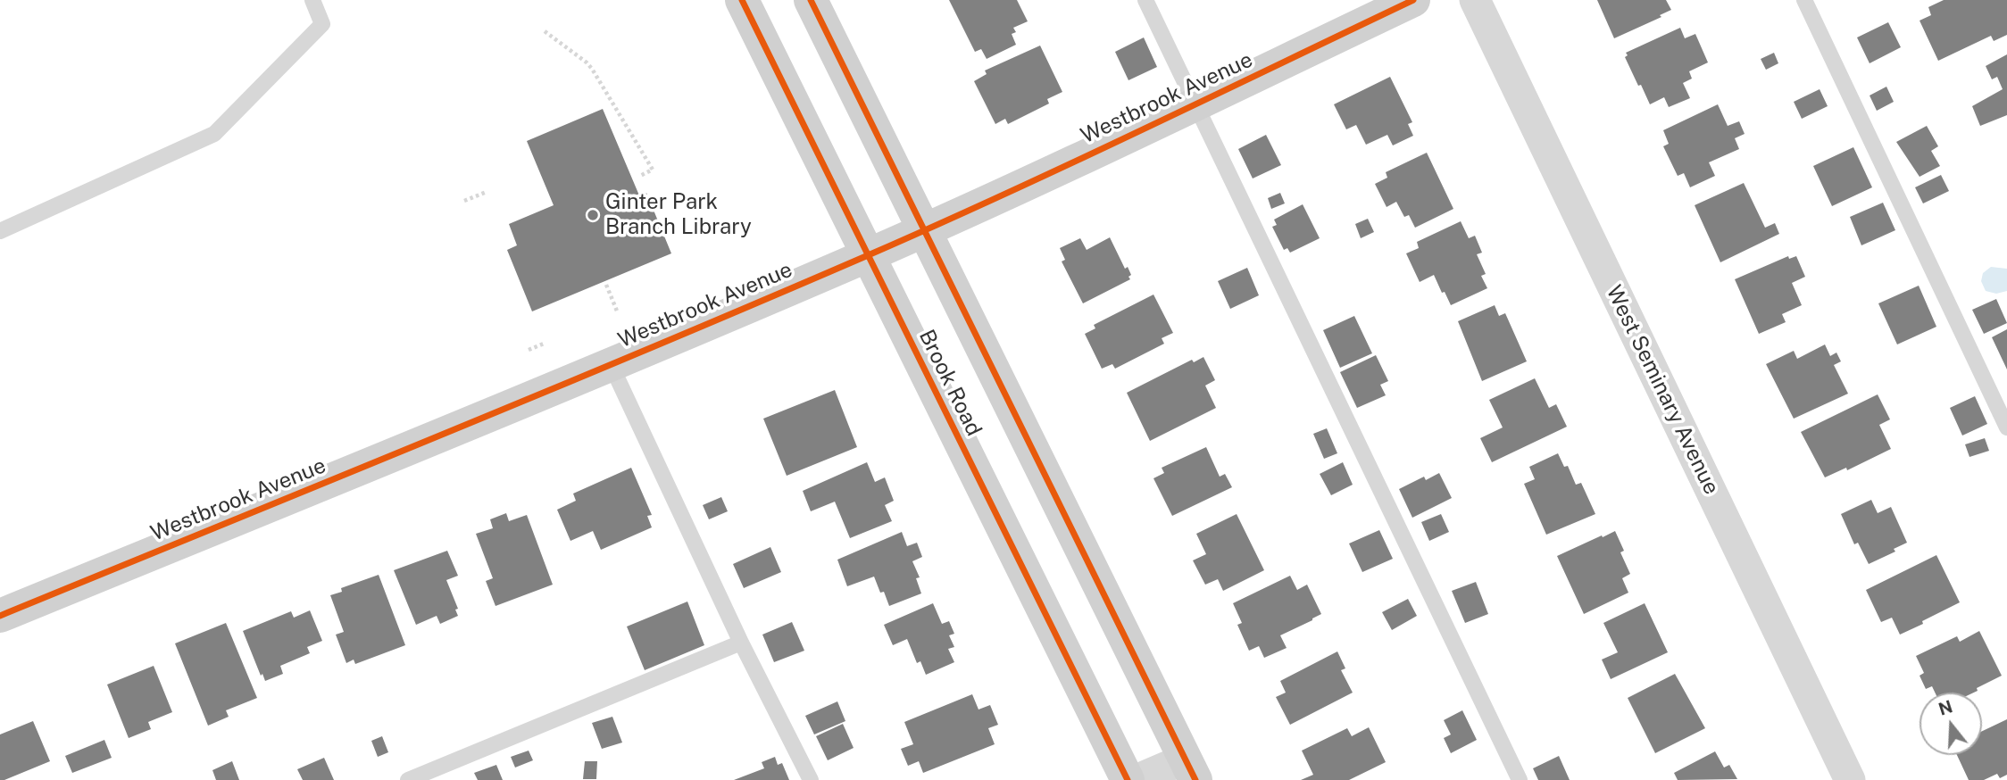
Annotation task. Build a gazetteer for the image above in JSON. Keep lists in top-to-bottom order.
{
  "streets": {
    "main road": ["Westbrook Avenue", "Brook Road"],
    "street": ["West Seminary Avenue"]
  },
  "crossings": [
    ["Westbrook Avenue", "Brook Road"]
  ],
  "places": ["Ginter Park Branch Library"],
  "north": "top"
}
